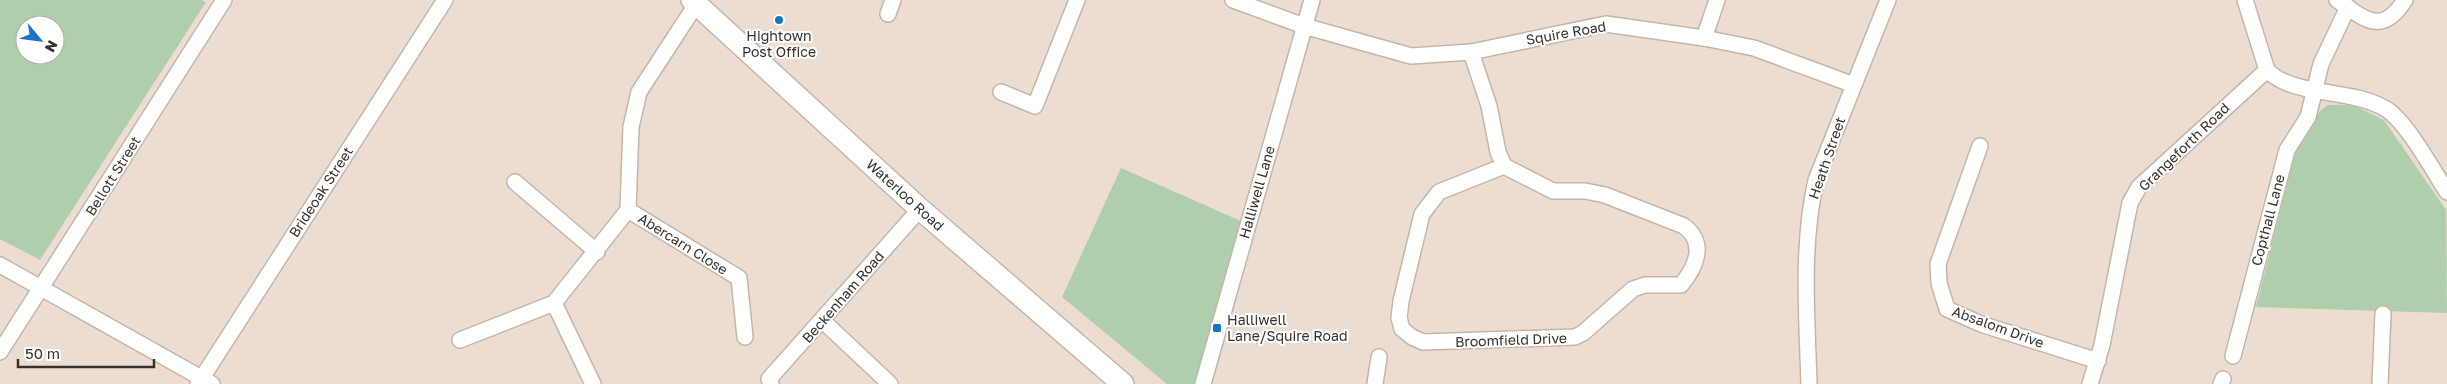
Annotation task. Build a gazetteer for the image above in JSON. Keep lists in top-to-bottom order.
{
  "streets": {
    "main road": ["Waterloo Road"],
    "street": [
      "Squire Road",
      "Grangeforth Road",
      "Heath Street",
      "Bellott Street",
      "Brideoak Street",
      "Halliwell Lane",
      "Copthall Lane",
      "Abercarn Close",
      "Beckenham Road",
      "Absalom Drive",
      "Broomfield Drive"
    ]
  },
  "crossings": [
    ["Squire Road", "Heath Street"],
    ["Squire Road", "Halliwell Lane"],
    ["Grangeforth Road", "Absalom Drive"],
    ["Waterloo Road", "Abercarn Close"],
    ["Waterloo Road", "Beckenham Road"]
  ],
  "places": {
    "other": ["Hightown Post Office"],
    "transit": ["Halliwell Lane/Squire Road"]
  },
  "scale_bar": "50 m",
  "north": "bottom right"
}
